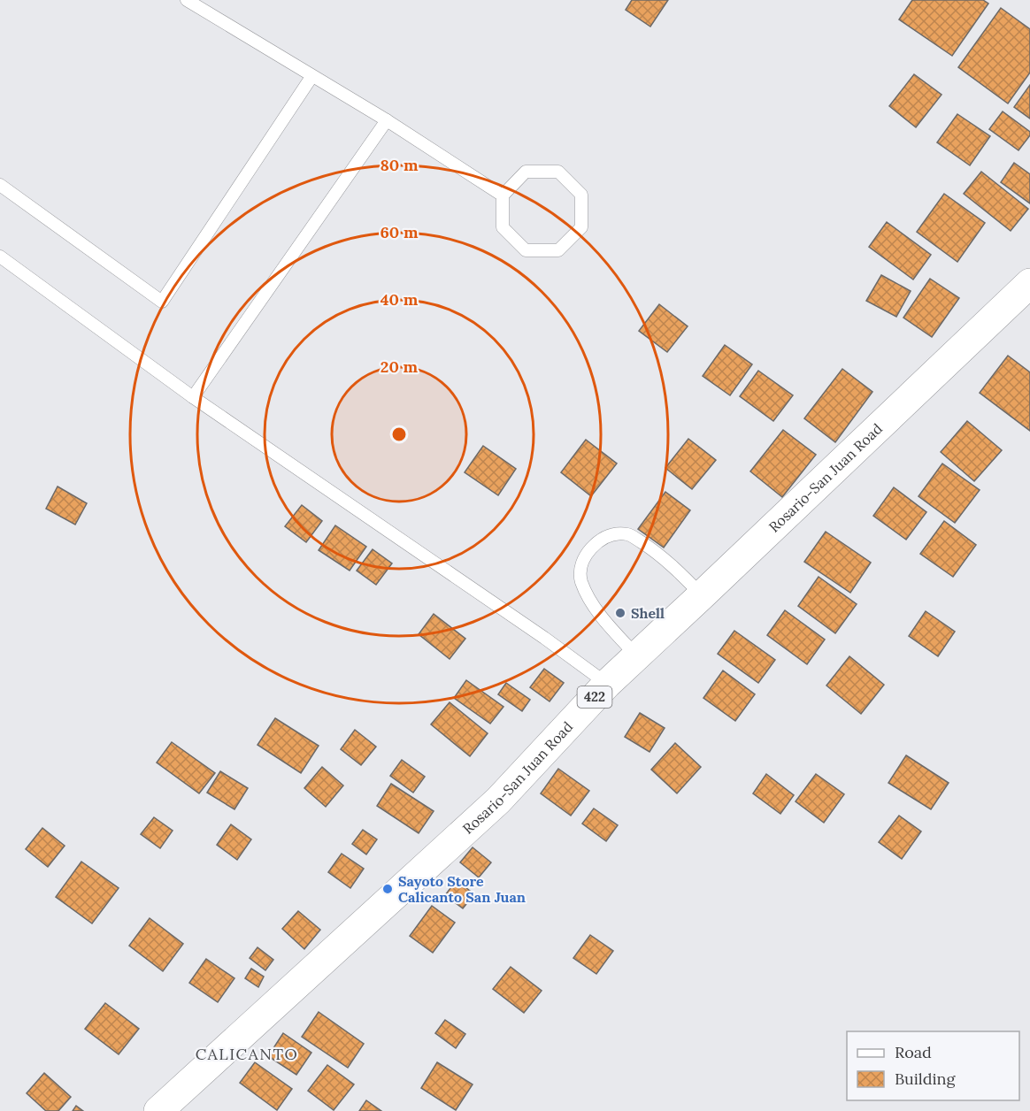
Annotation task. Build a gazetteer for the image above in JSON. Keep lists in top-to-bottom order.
{
  "streets": {
    "main road": ["Rosario-San Juan Road", "422"]
  },
  "districts": ["CALICANTO"],
  "places": ["Shell", "Sayoto Store Calicanto San Juan"],
  "legend": ["Road", "Building"],
  "rings": [
    "80 m",
    "60 m",
    "40 m",
    "20 m"
  ]
}
